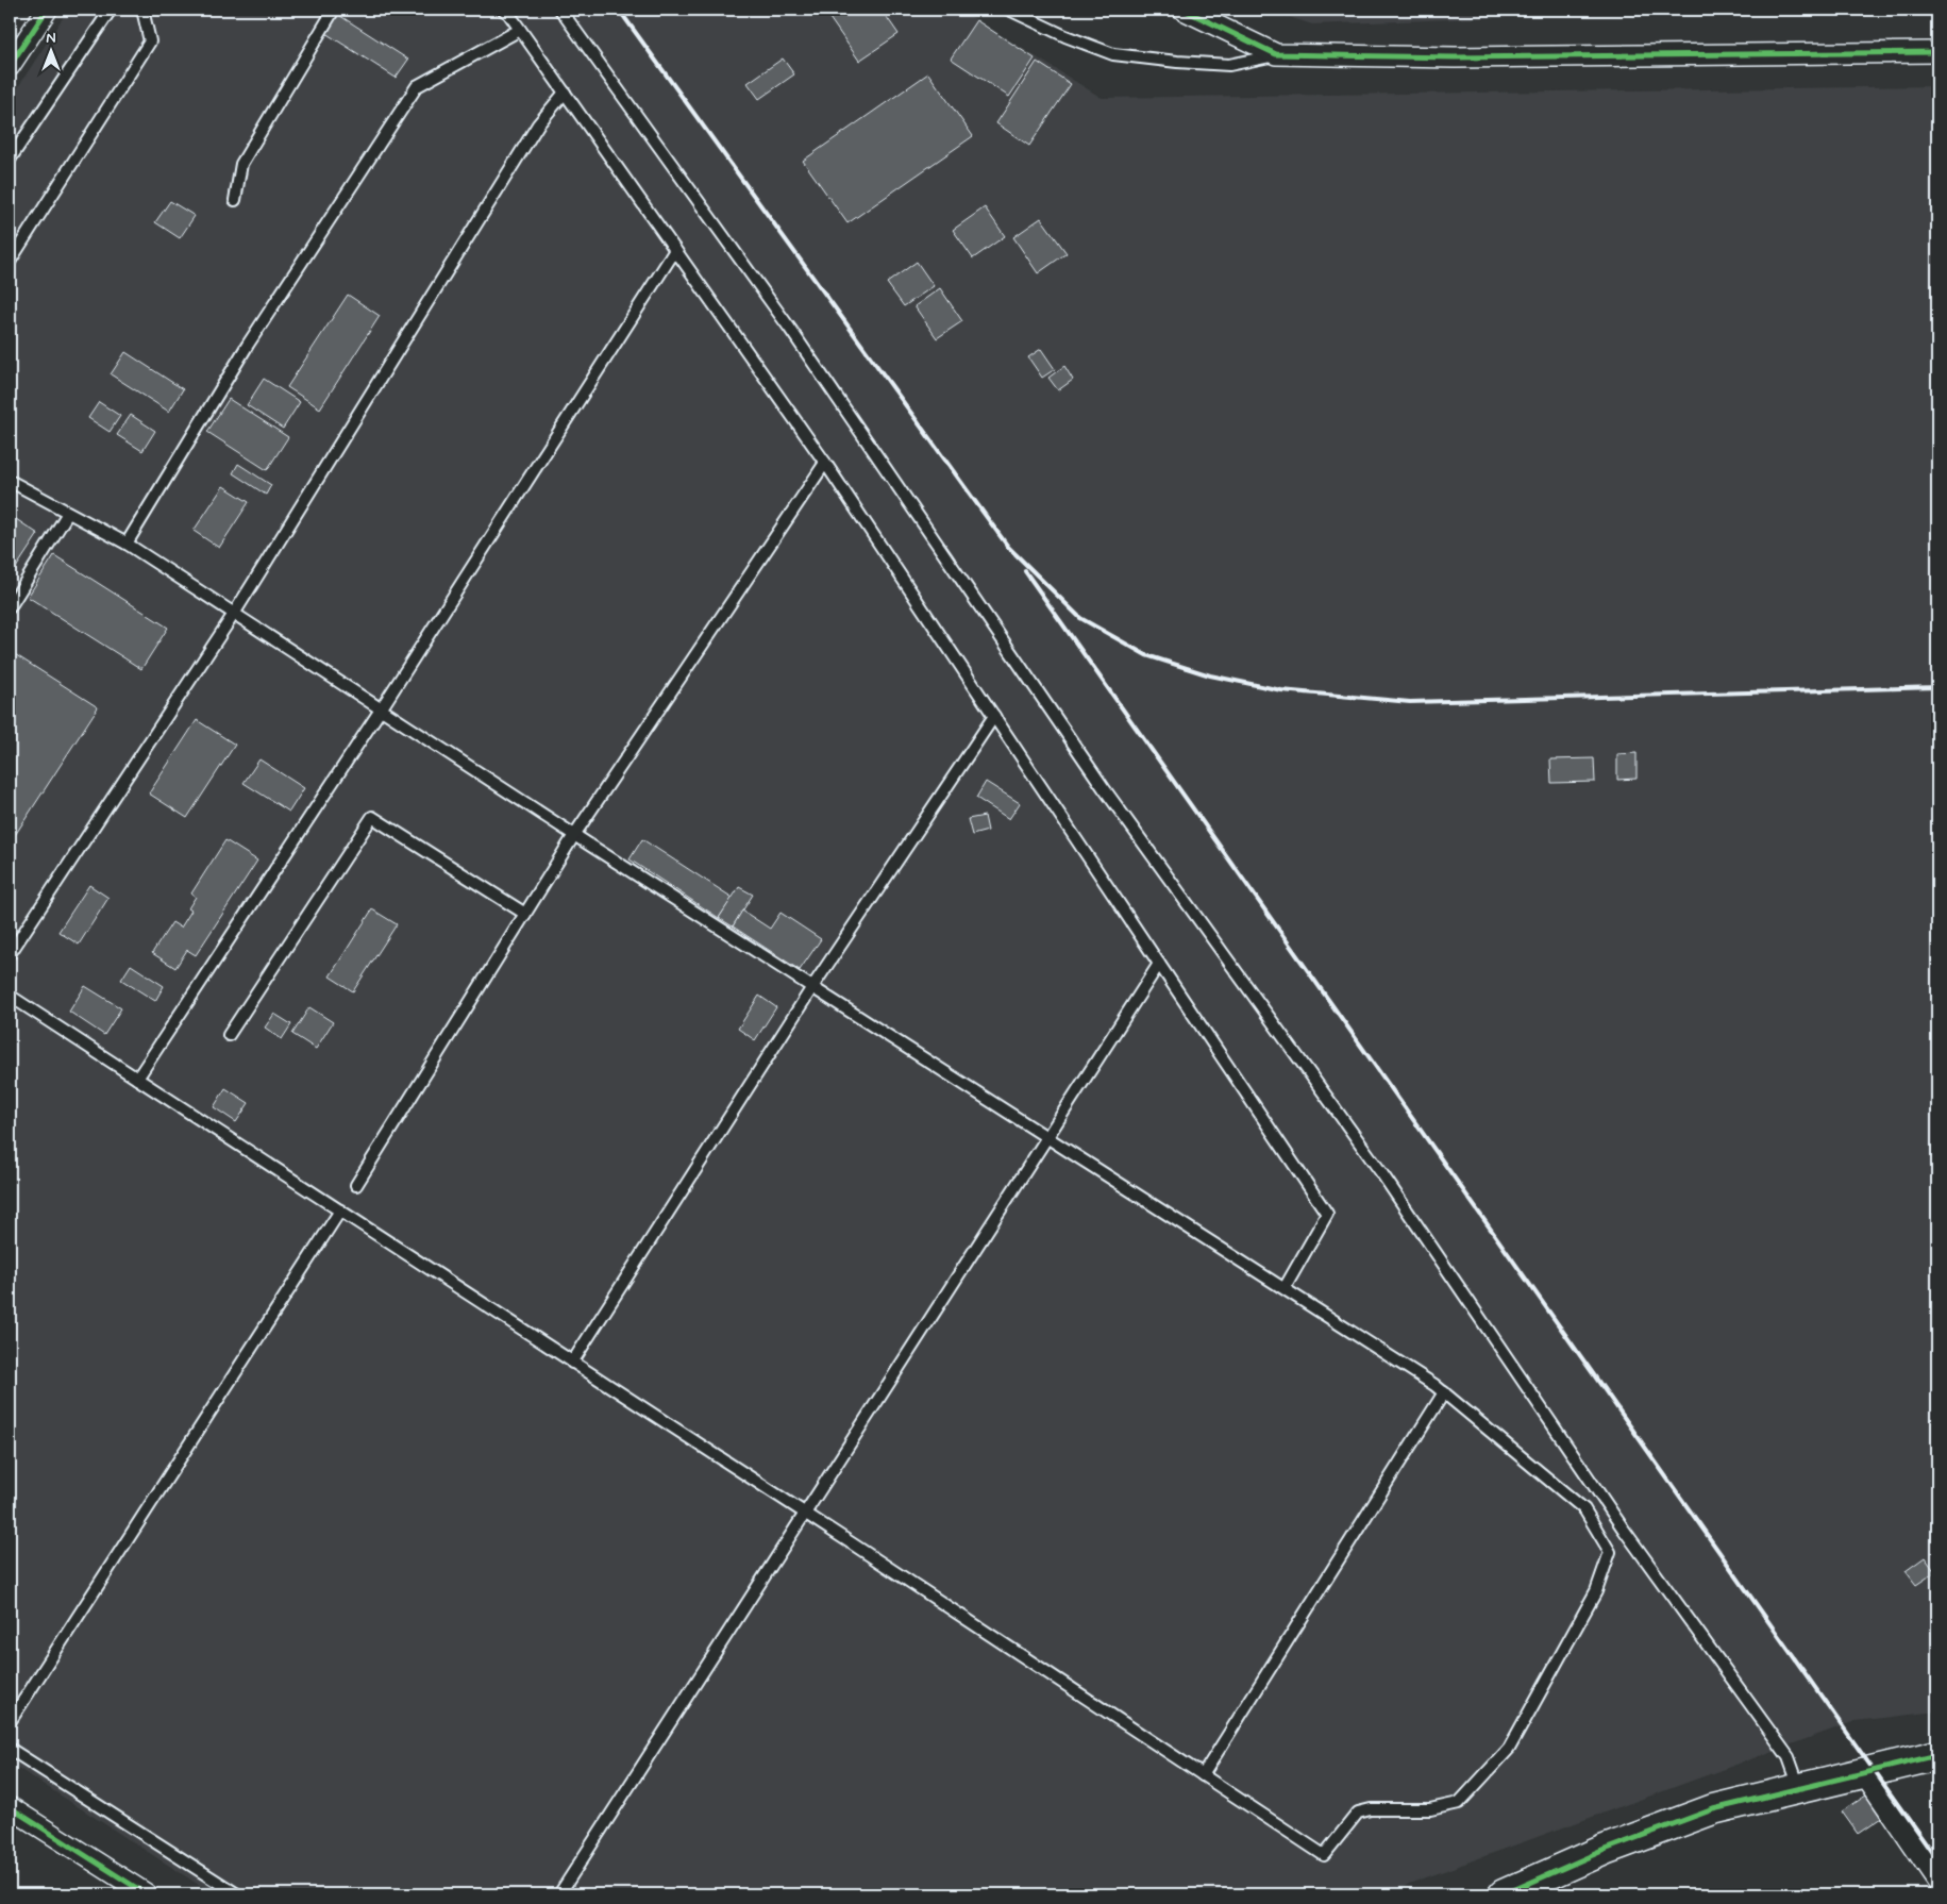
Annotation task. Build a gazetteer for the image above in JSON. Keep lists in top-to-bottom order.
{
  "north": "top"
}
